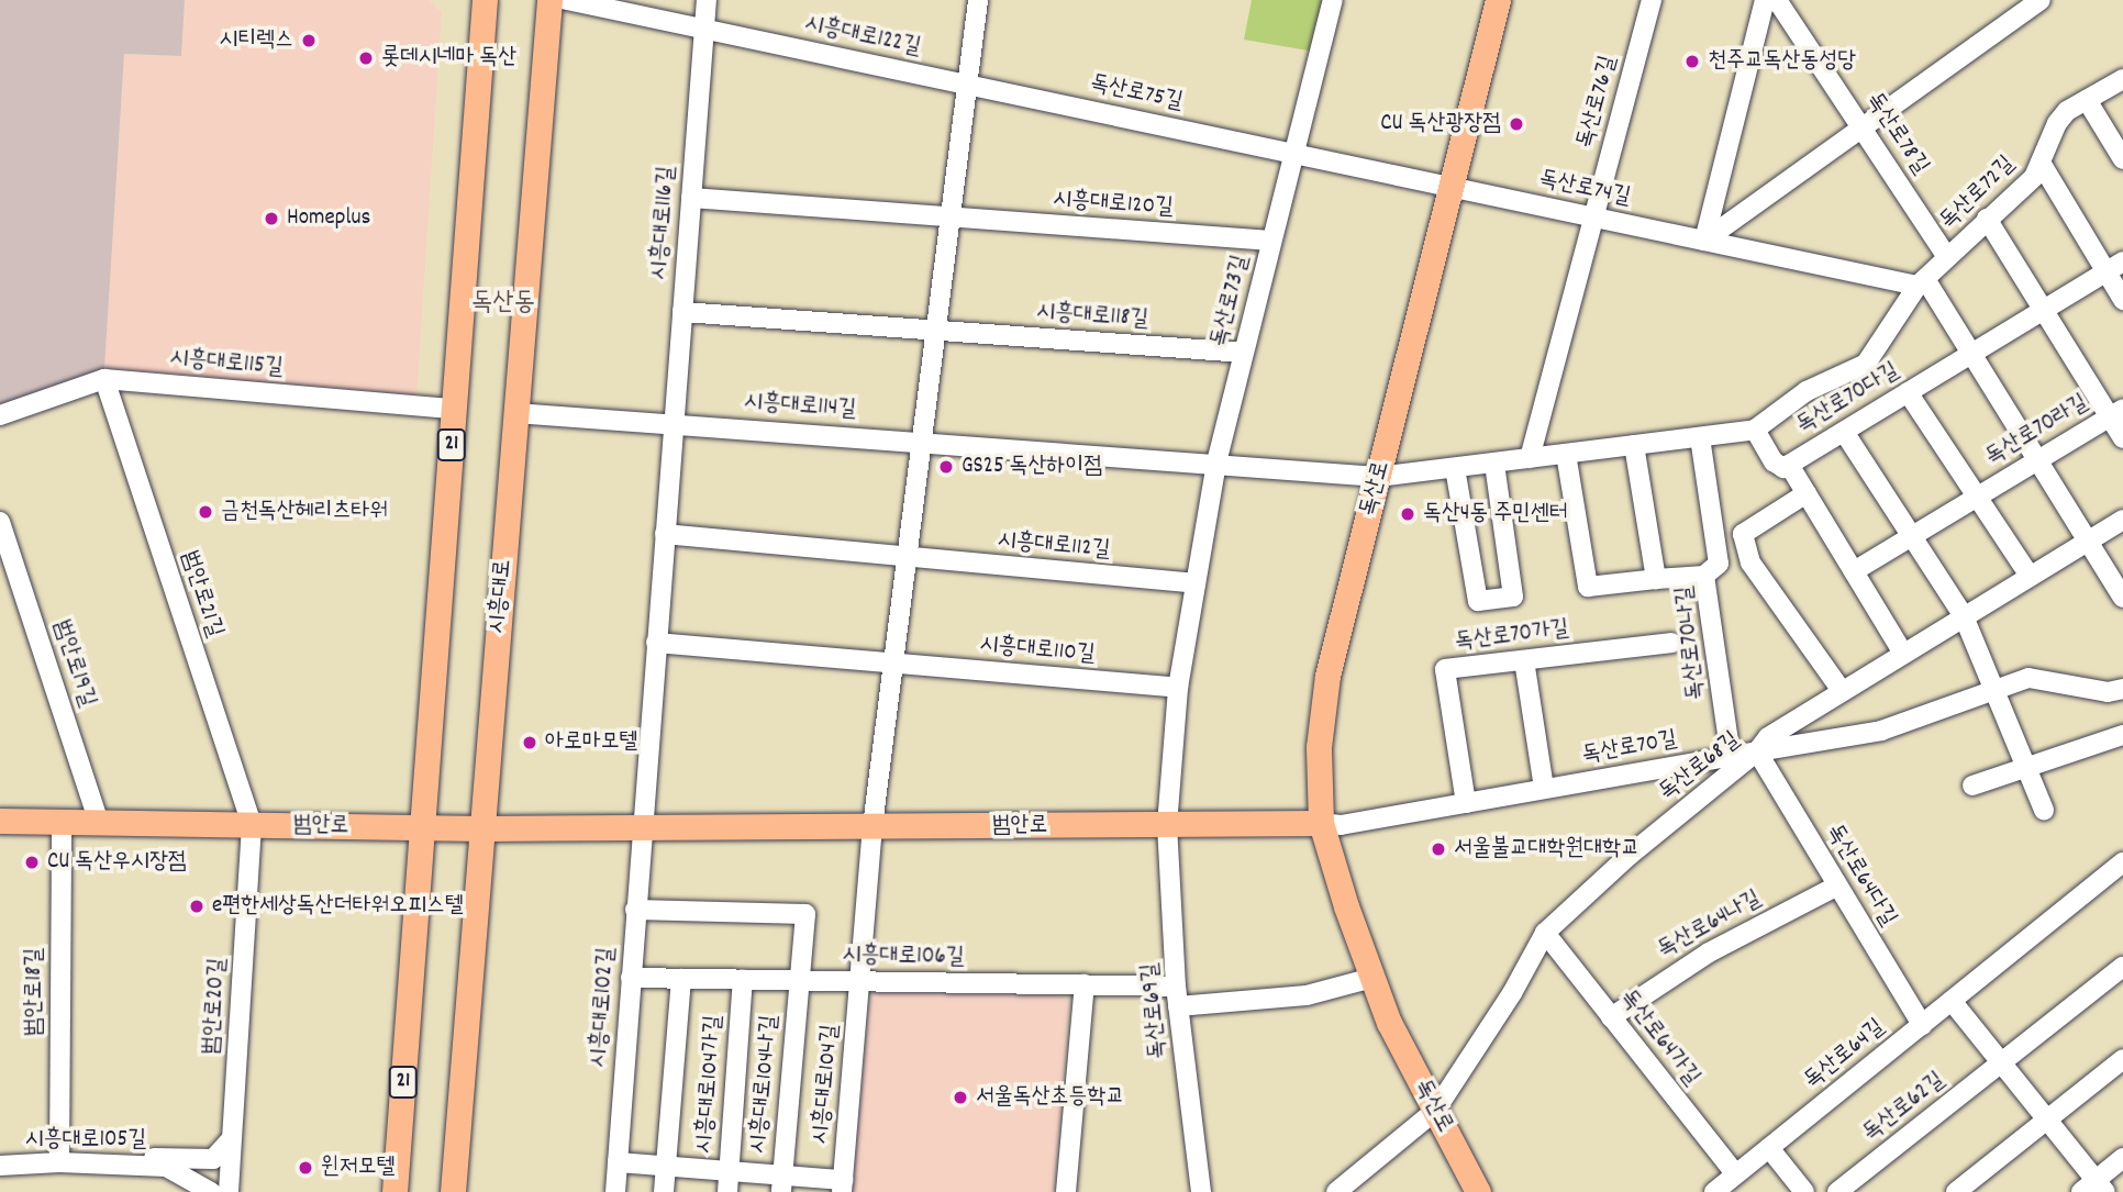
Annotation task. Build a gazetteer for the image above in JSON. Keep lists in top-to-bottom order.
{
  "streets": {
    "main road": [
      "21",
      "독산로",
      "시흥대로",
      "범안로"
    ],
    "street": [
      "시흥대로122길",
      "독산로75길",
      "독산로76길",
      "독산로78길",
      "독산로74길",
      "독산로72길",
      "시흥대로120길",
      "시흥대로116길",
      "독산로73길",
      "시흥대로118길",
      "시흥대로115길",
      "독산로70다길",
      "시흥대로114길",
      "독산로70라길",
      "시흥대로112길",
      "범안로21길",
      "독산로70가길",
      "독산로70나길",
      "시흥대로110길",
      "범안로19길",
      "독산로70길",
      "독산로68길",
      "독산로64다길",
      "독산로64나길",
      "시흥대로106길",
      "범안로18길",
      "범안로20길",
      "시흥대로102길",
      "독산로69길",
      "독산로64가길",
      "독산로64길",
      "시흥대로104가길",
      "시흥대로104나길",
      "시흥대로104길",
      "독산로62길",
      "시흥대로105길"
    ]
  },
  "crossings": [
    ["시흥대로122길", "독산로75길"],
    ["시흥대로122길", "시흥대로116길"],
    ["독산로75길", "독산로74길"],
    ["독산로75길", "독산로73길"],
    ["독산로75길", "독산로"],
    ["독산로76길", "독산로74길"],
    ["독산로78길", "독산로72길"],
    ["독산로74길", "독산로72길"],
    ["독산로74길", "독산로"],
    ["독산로72길", "독산로"],
    ["독산로72길", "독산로70나길"],
    ["시흥대로120길", "시흥대로116길"],
    ["시흥대로120길", "독산로73길"],
    ["시흥대로116길", "시흥대로118길"],
    ["시흥대로116길", "시흥대로114길"],
    ["독산로73길", "시흥대로118길"],
    ["독산로73길", "시흥대로112길"],
    ["독산로73길", "시흥대로110길"],
    ["시흥대로115길", "21"],
    ["시흥대로115길", "범안로21길"],
    ["독산로70다길", "독산로70라길"],
    ["시흥대로114길", "시흥대로"],
    ["21", "범안로"],
    ["독산로", "독산로70길"],
    ["독산로", "독산로68길"],
    ["독산로", "범안로"],
    ["범안로21길", "범안로"],
    ["범안로21길", "범안로20길"],
    ["시흥대로", "범안로"],
    ["독산로70가길", "독산로70길"],
    ["독산로70나길", "독산로70길"],
    ["범안로19길", "범안로"],
    ["독산로70길", "독산로68길"],
    ["독산로70길", "범안로"],
    ["독산로70길", "독산로64다길"],
    ["독산로68길", "독산로64다길"],
    ["독산로68길", "독산로64가길"],
    ["범안로", "범안로18길"],
    ["범안로", "범안로20길"],
    ["범안로", "시흥대로102길"],
    ["범안로", "독산로69길"],
    ["독산로64다길", "독산로64나길"],
    ["독산로64다길", "독산로64길"],
    ["독산로64나길", "독산로64가길"],
    ["시흥대로106길", "시흥대로102길"],
    ["시흥대로106길", "독산로69길"],
    ["시흥대로106길", "시흥대로104가길"],
    ["시흥대로106길", "시흥대로104나길"],
    ["시흥대로106길", "시흥대로104길"],
    ["범안로18길", "시흥대로105길"],
    ["시흥대로102길", "시흥대로104나길"],
    ["독산로64가길", "독산로64길"]
  ],
  "districts": ["독산동"],
  "places": [
    "시티렉스",
    "롯데시네마 독산",
    "천주교독산동성당",
    "CU 독산광장점",
    "Homeplus",
    "GS25 독산하이점",
    "금천독산헤리츠타워",
    "독산4동 주민센터",
    "아로마모텔",
    "서울불교대학원대학교",
    "CU 독산우시장점",
    "e편한세상독산더타워오피스텔",
    "서울독산초등학교",
    "윈저모텔"
  ]
}
